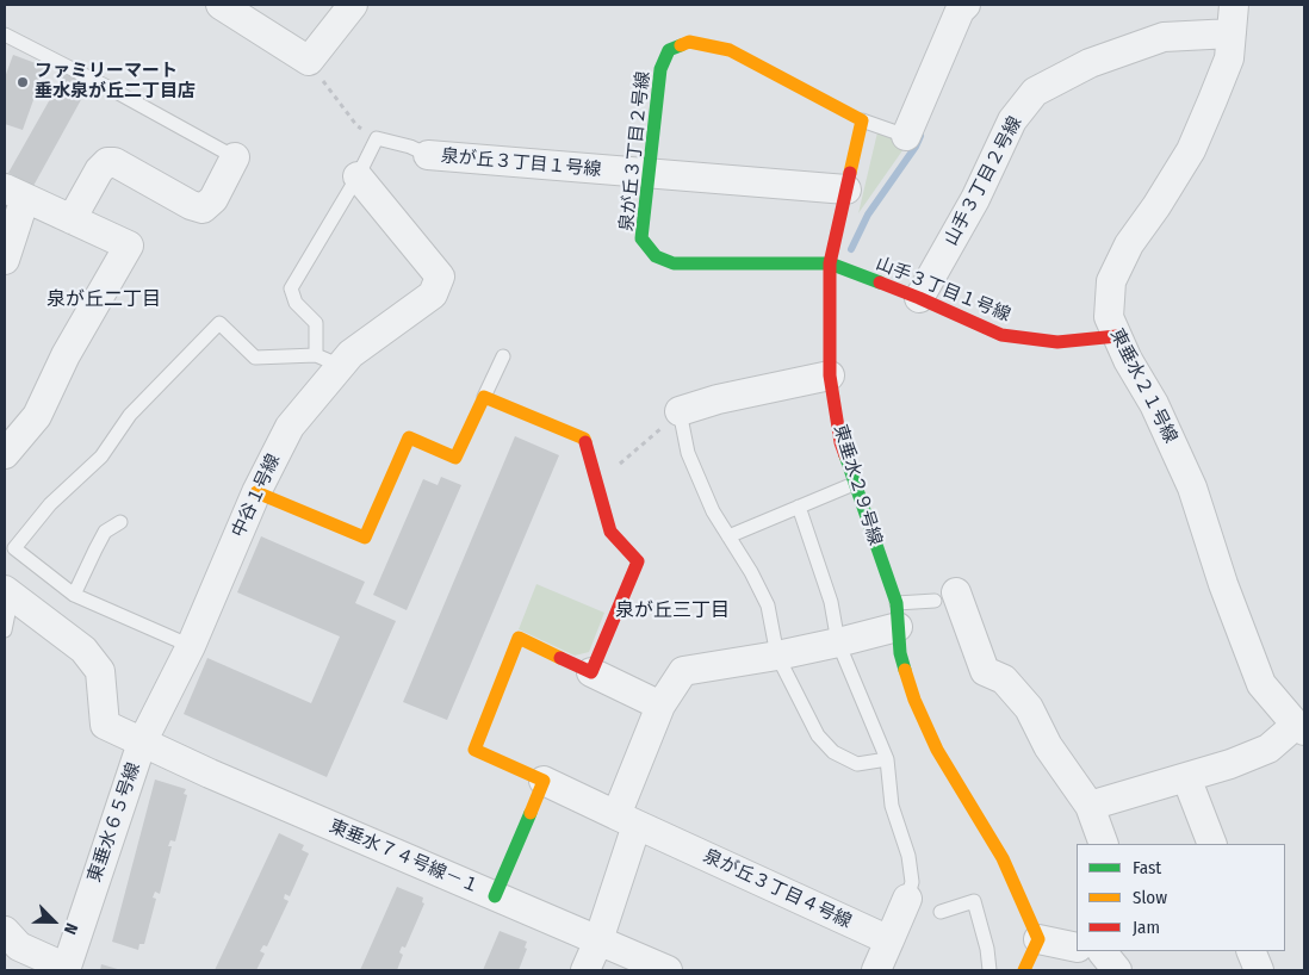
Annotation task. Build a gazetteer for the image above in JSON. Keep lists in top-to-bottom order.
{
  "streets": {
    "street": [
      "泉が丘３丁目２号線",
      "泉が丘３丁目１号線",
      "山手３丁目２号線",
      "山手３丁目１号線",
      "東垂水２１号線",
      "東垂水２９号線",
      "中谷１号線",
      "東垂水６５号線",
      "東垂水７４号線－１",
      "泉が丘３丁目４号線"
    ]
  },
  "crossings": [
    ["泉が丘３丁目２号線", "泉が丘３丁目１号線"],
    ["泉が丘３丁目２号線", "山手３丁目１号線"],
    ["泉が丘３丁目２号線", "東垂水２９号線"],
    ["泉が丘３丁目１号線", "東垂水２９号線"],
    ["山手３丁目２号線", "山手３丁目１号線"],
    ["山手３丁目２号線", "東垂水２１号線"],
    ["山手３丁目１号線", "東垂水２１号線"],
    ["山手３丁目１号線", "東垂水２９号線"],
    ["中谷１号線", "東垂水６５号線"],
    ["中谷１号線", "東垂水７４号線－１"],
    ["東垂水６５号線", "東垂水７４号線－１"]
  ],
  "districts": ["泉が丘二丁目", "泉が丘三丁目"],
  "places": ["ファミリーマート 垂水泉が丘二丁目店"],
  "legend": ["Fast", "Slow", "Jam"],
  "north": "bottom right"
}
